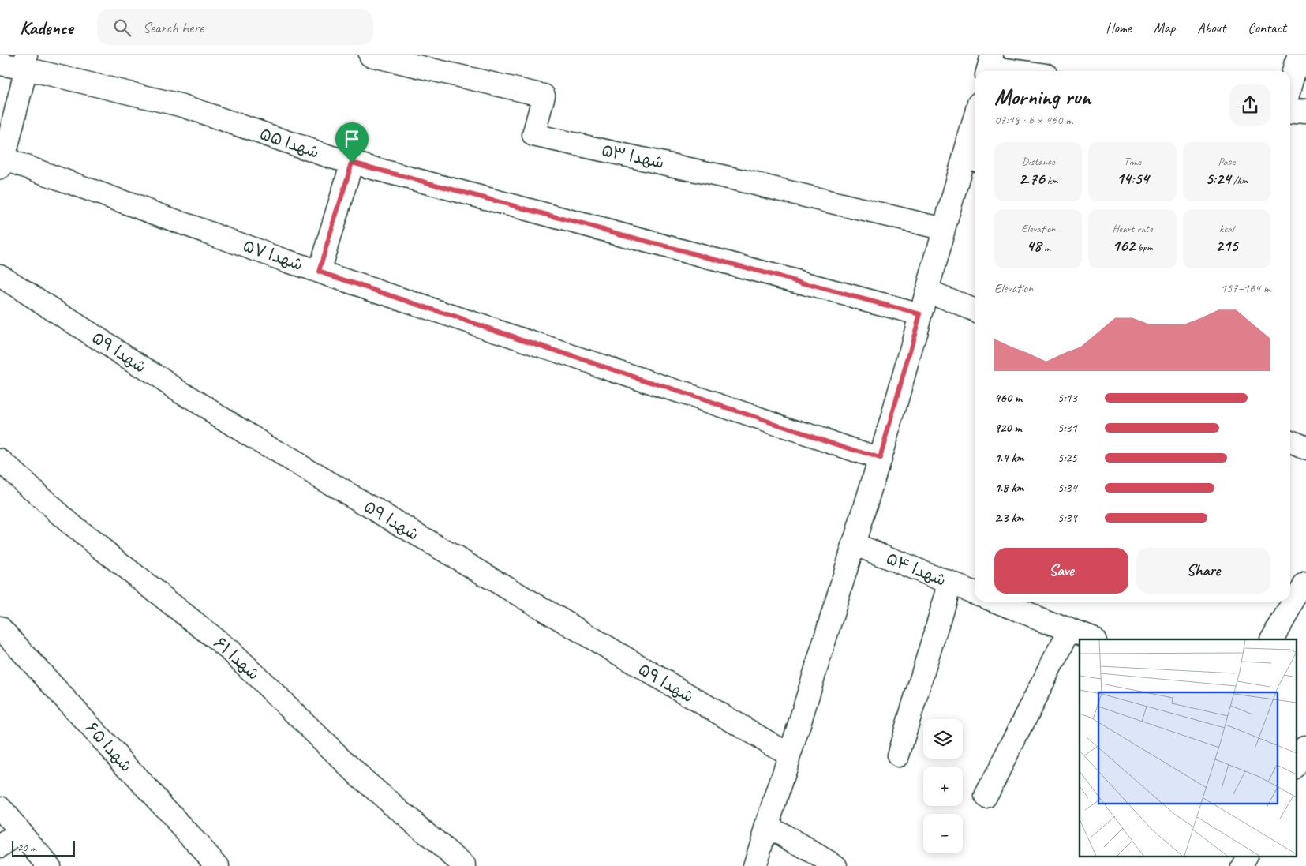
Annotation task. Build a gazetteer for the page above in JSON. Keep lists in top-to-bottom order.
{
  "streets": {
    "street": [
      "شهدا ۵۵",
      "شهدا ۵۳",
      "شهدا ۵۷",
      "شهدا ۵۹",
      "شهدا ۵۴",
      "شهدا ۶۱",
      "شهدا ۶۵"
    ]
  },
  "scale_bar": "20 m",
  "page": {
    "header": "Kadence",
    "search": "Search here",
    "nav": [
      "Home",
      "Map",
      "About",
      "Contact"
    ],
    "heading": ["Morning run", "07:18 · 6 × 460 m"],
    "stats": [
      ["Distance", "2.76 km"],
      ["Time", "14:54"],
      ["Pace", "5:24 /km"],
      ["Elevation", "48 m"],
      ["Heart rate", "162 bpm"],
      ["kcal", "215"]
    ],
    "chart": ["Elevation", "157–164 m"],
    "list": [
      {
        "name": "460 m",
        "note": "5:13"
      },
      {
        "name": "920 m",
        "note": "5:31"
      },
      {
        "name": "1.4 km",
        "note": "5:25"
      },
      {
        "name": "1.8 km",
        "note": "5:34"
      },
      {
        "name": "2.3 km",
        "note": "5:39"
      }
    ],
    "buttons": ["Save", "Share"],
    "map_buttons": ["+", "−"],
    "scale": "20 m"
  }
}
